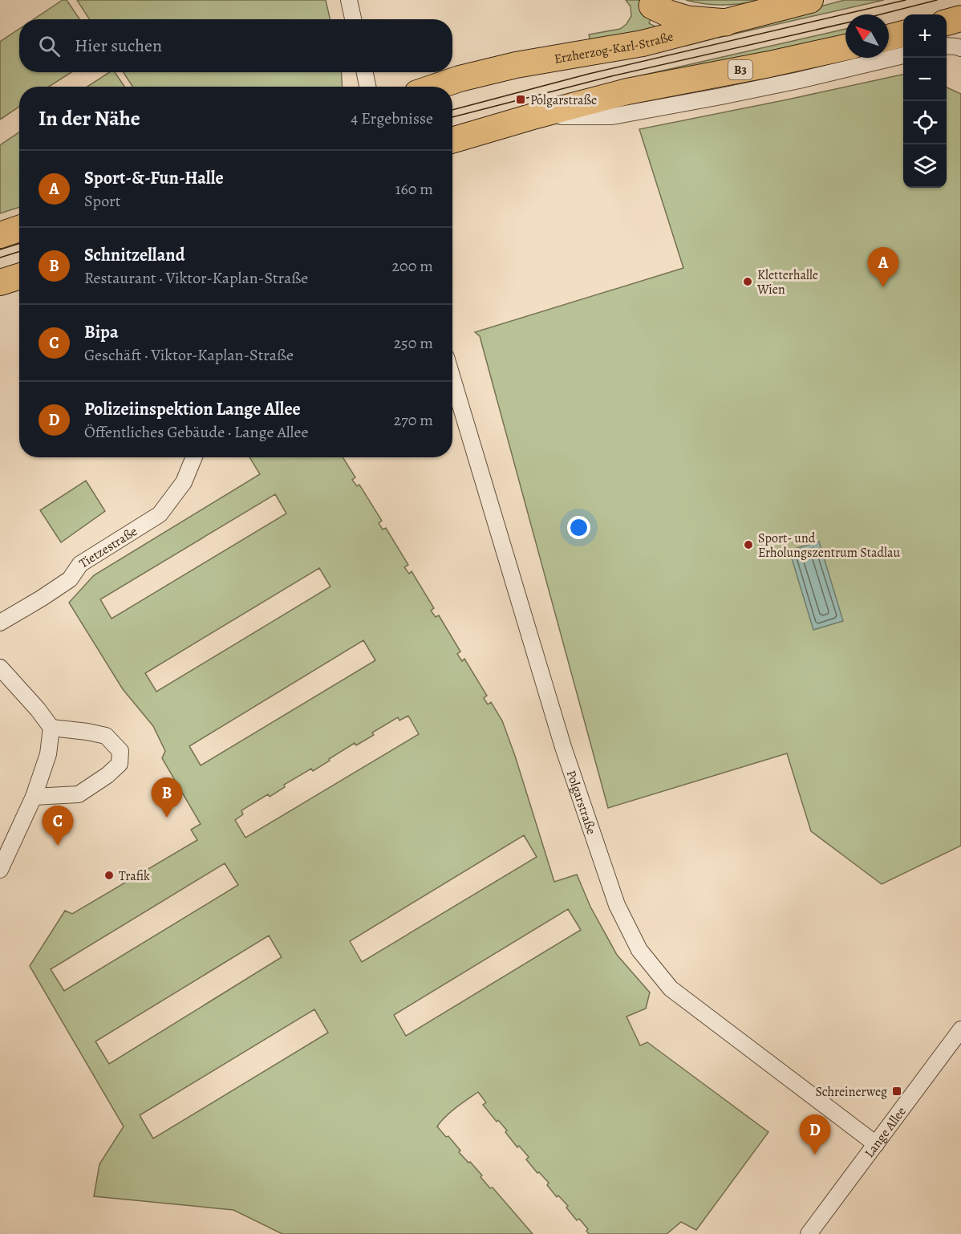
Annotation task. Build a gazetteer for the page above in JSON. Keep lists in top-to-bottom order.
{
  "streets": {
    "main road": ["Erzherzog-Karl-Straße", "B3"],
    "street": ["Tietzestraße", "Polgarstraße", "Lange Allee"]
  },
  "crossings": [
    ["Polgarstraße", "Lange Allee"]
  ],
  "places": {
    "transit": ["Polgarstraße", "Schreinerweg"],
    "other": ["Kletterhalle Wien", "Sport- und Erholungszentrum Stadlau", "Trafik"]
  },
  "north": "top left",
  "page": {
    "map_buttons": ["+", "−"],
    "search": "Hier suchen",
    "heading": ["In der Nähe", "4 Ergebnisse"],
    "list": [
      {
        "mark": "A",
        "name": "Sport-&-Fun-Halle",
        "note": "Sport",
        "value": "160 m"
      },
      {
        "mark": "B",
        "name": "Schnitzelland",
        "note": "Restaurant · Viktor-Kaplan-Straße",
        "value": "200 m"
      },
      {
        "mark": "C",
        "name": "Bipa",
        "note": "Geschäft · Viktor-Kaplan-Straße",
        "value": "250 m"
      },
      {
        "mark": "D",
        "name": "Polizeiinspektion Lange Allee",
        "note": "Öffentliches Gebäude · Lange Allee",
        "value": "270 m"
      }
    ],
    "pins": [
      "A",
      "B",
      "C",
      "D"
    ]
  }
}
